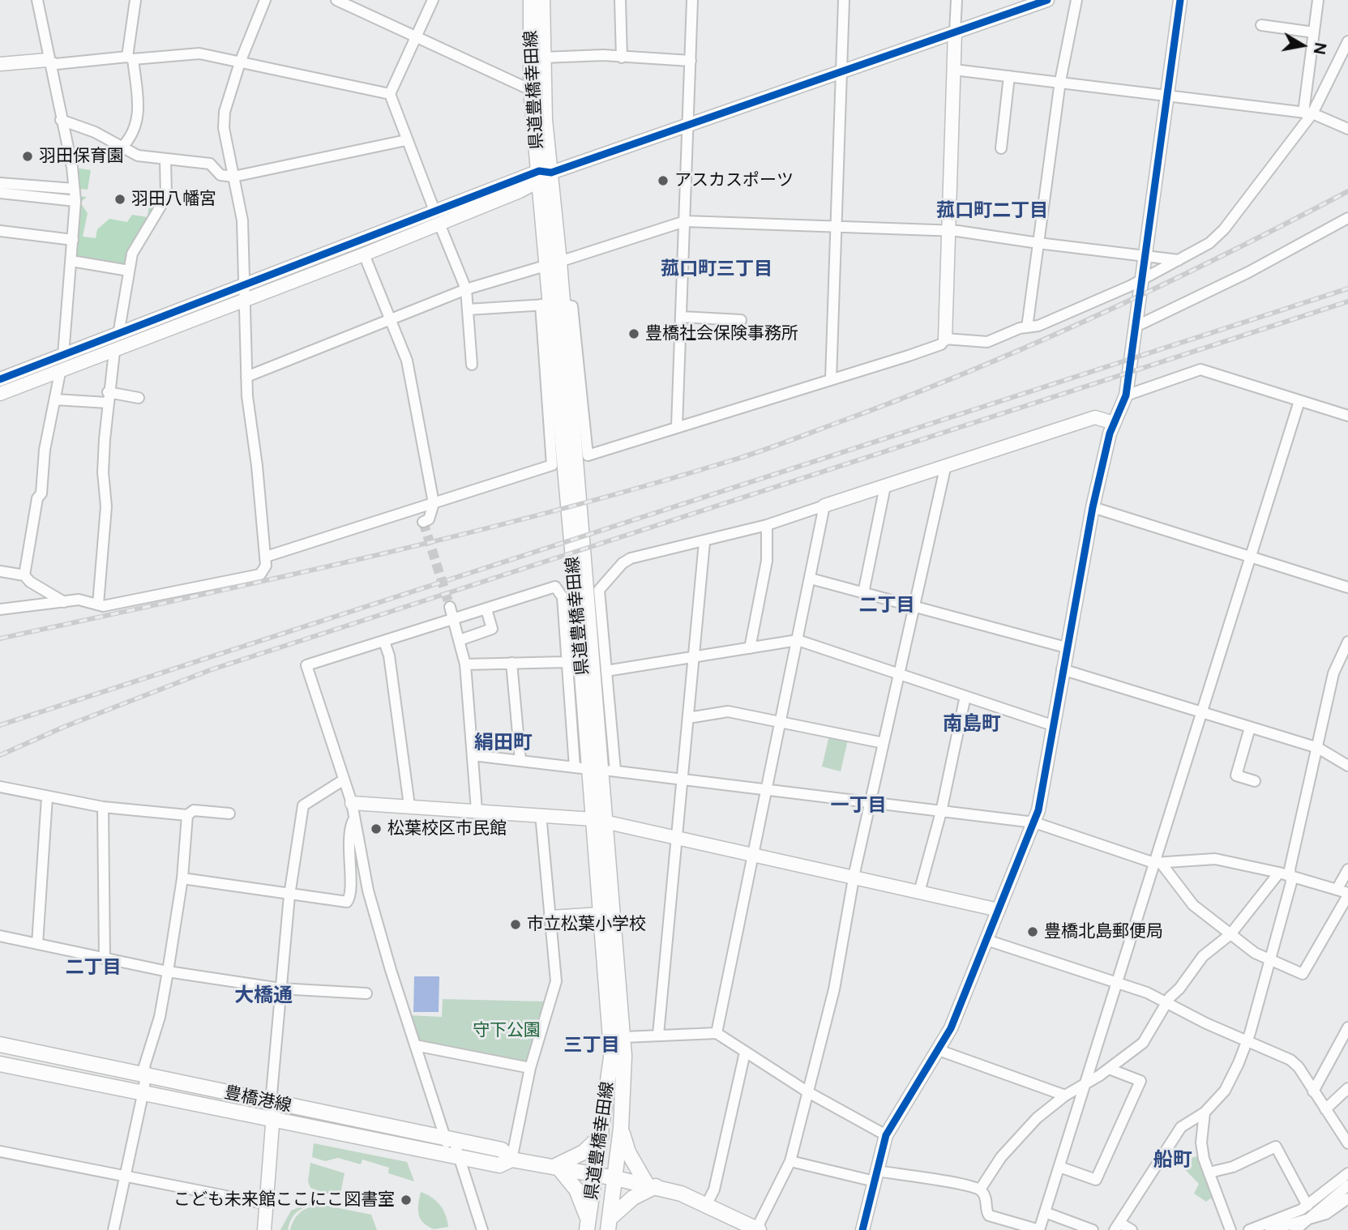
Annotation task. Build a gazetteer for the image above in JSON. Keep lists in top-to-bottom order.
{
  "streets": {
    "main road": ["県道豊橋幸田線", "豊橋港線"]
  },
  "crossings": [
    ["県道豊橋幸田線", "豊橋港線"]
  ],
  "districts": [
    "菰口町二丁目",
    "菰口町三丁目",
    "二丁目",
    "南島町",
    "絹田町",
    "一丁目",
    "二丁目",
    "大橋通",
    "三丁目",
    "船町"
  ],
  "parks": ["守下公園"],
  "places": [
    "羽田保育園",
    "アスカスポーツ",
    "羽田八幡宮",
    "豊橋社会保険事務所",
    "松葉校区市民館",
    "市立松葉小学校",
    "豊橋北島郵便局",
    "こども未来館ここにこ図書室"
  ],
  "north": "right"
}
